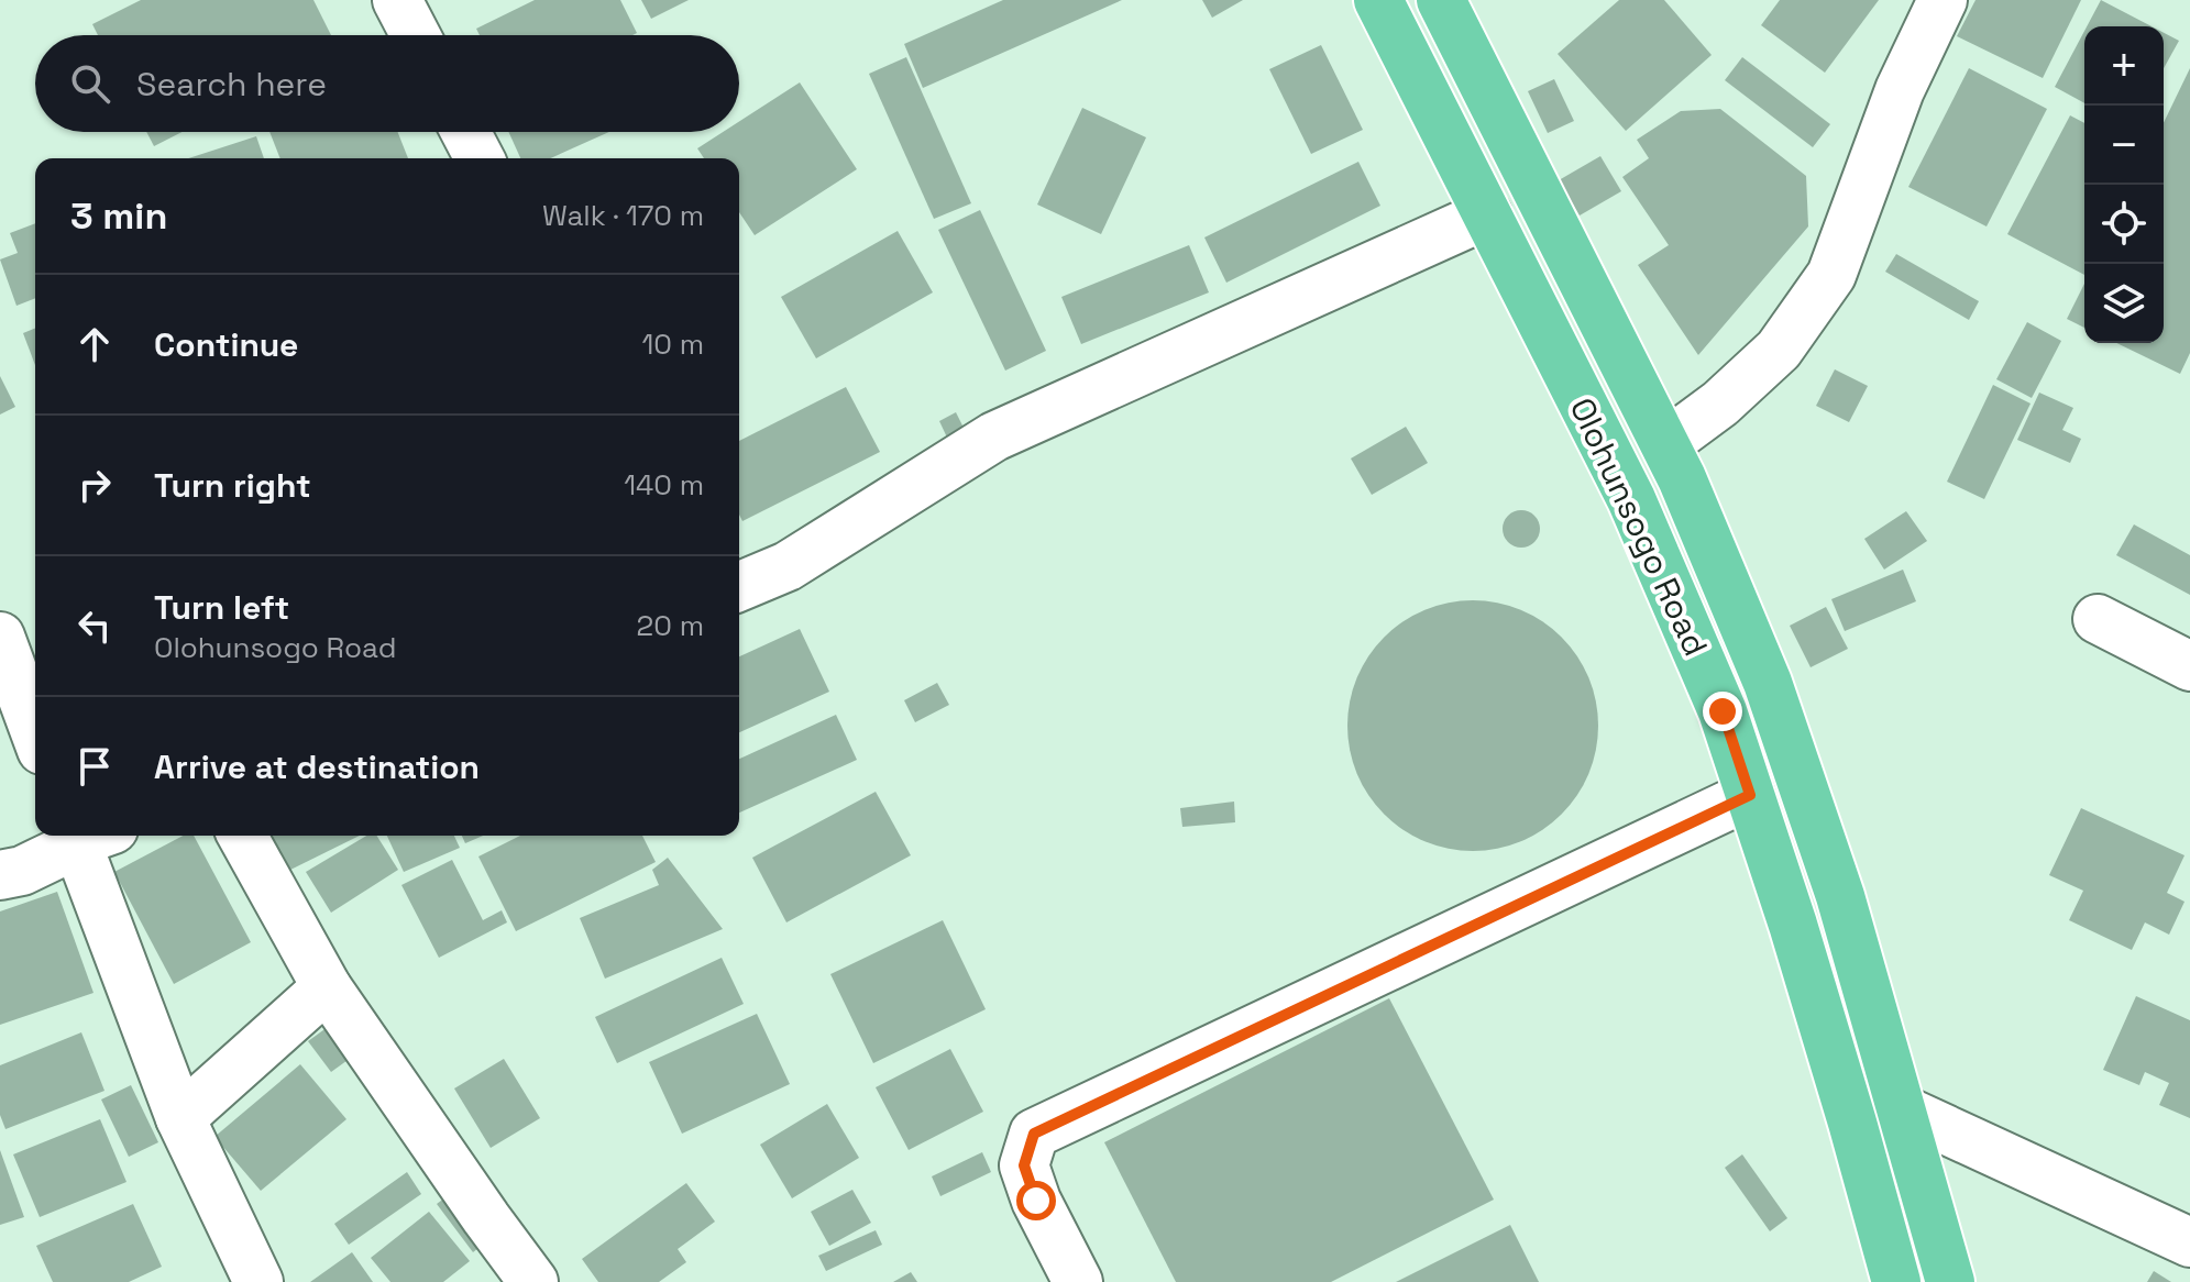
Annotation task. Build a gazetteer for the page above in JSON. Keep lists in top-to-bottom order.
{
  "streets": {
    "main road": ["Olohunsogo Road"]
  },
  "page": {
    "map_buttons": ["+", "−"],
    "search": "Search here",
    "heading": ["3 min", "Walk · 170 m"],
    "list": [
      ["Continue", "10 m"],
      ["Turn right", "140 m"],
      ["Turn left", "Olohunsogo Road", "20 m"],
      "Arrive at destination"
    ]
  }
}
